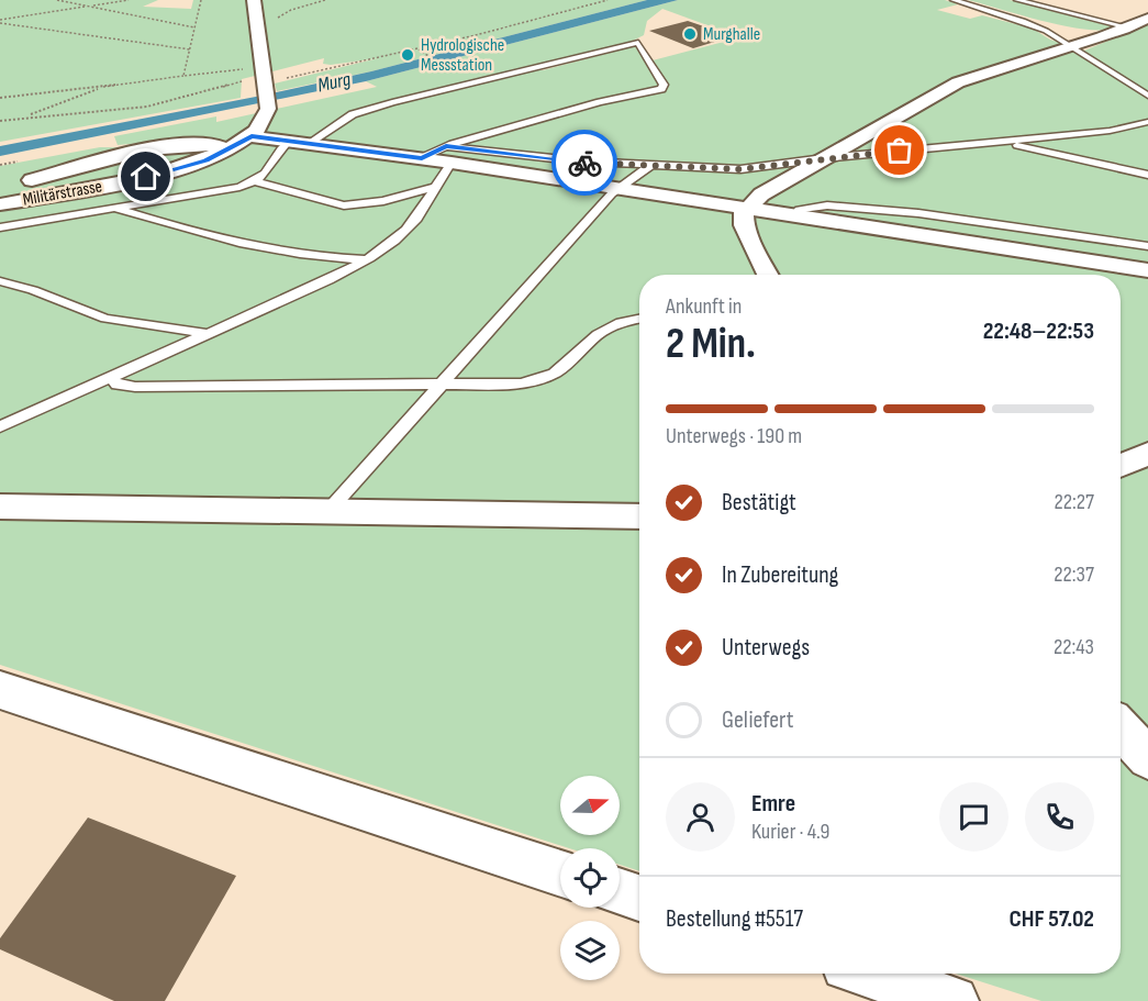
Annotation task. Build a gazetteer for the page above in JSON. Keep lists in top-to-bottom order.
{
  "streets": {
    "street": ["Militärstrasse"]
  },
  "water": ["Murg"],
  "places": ["Murghalle", "Hydrologische Messstation"],
  "north": "right",
  "page": {
    "heading": ["2 Min.", "Ankunft in", "22:48–22:53"],
    "panel": [
      "Emre",
      "Kurier · 4.9",
      "Bestellung #5517",
      "CHF 57.02"
    ],
    "bar": "Unterwegs · 190 m",
    "list": [
      ["Bestätigt", "22:27"],
      ["In Zubereitung", "22:37"],
      ["Unterwegs", "22:43"],
      "Geliefert"
    ]
  }
}
